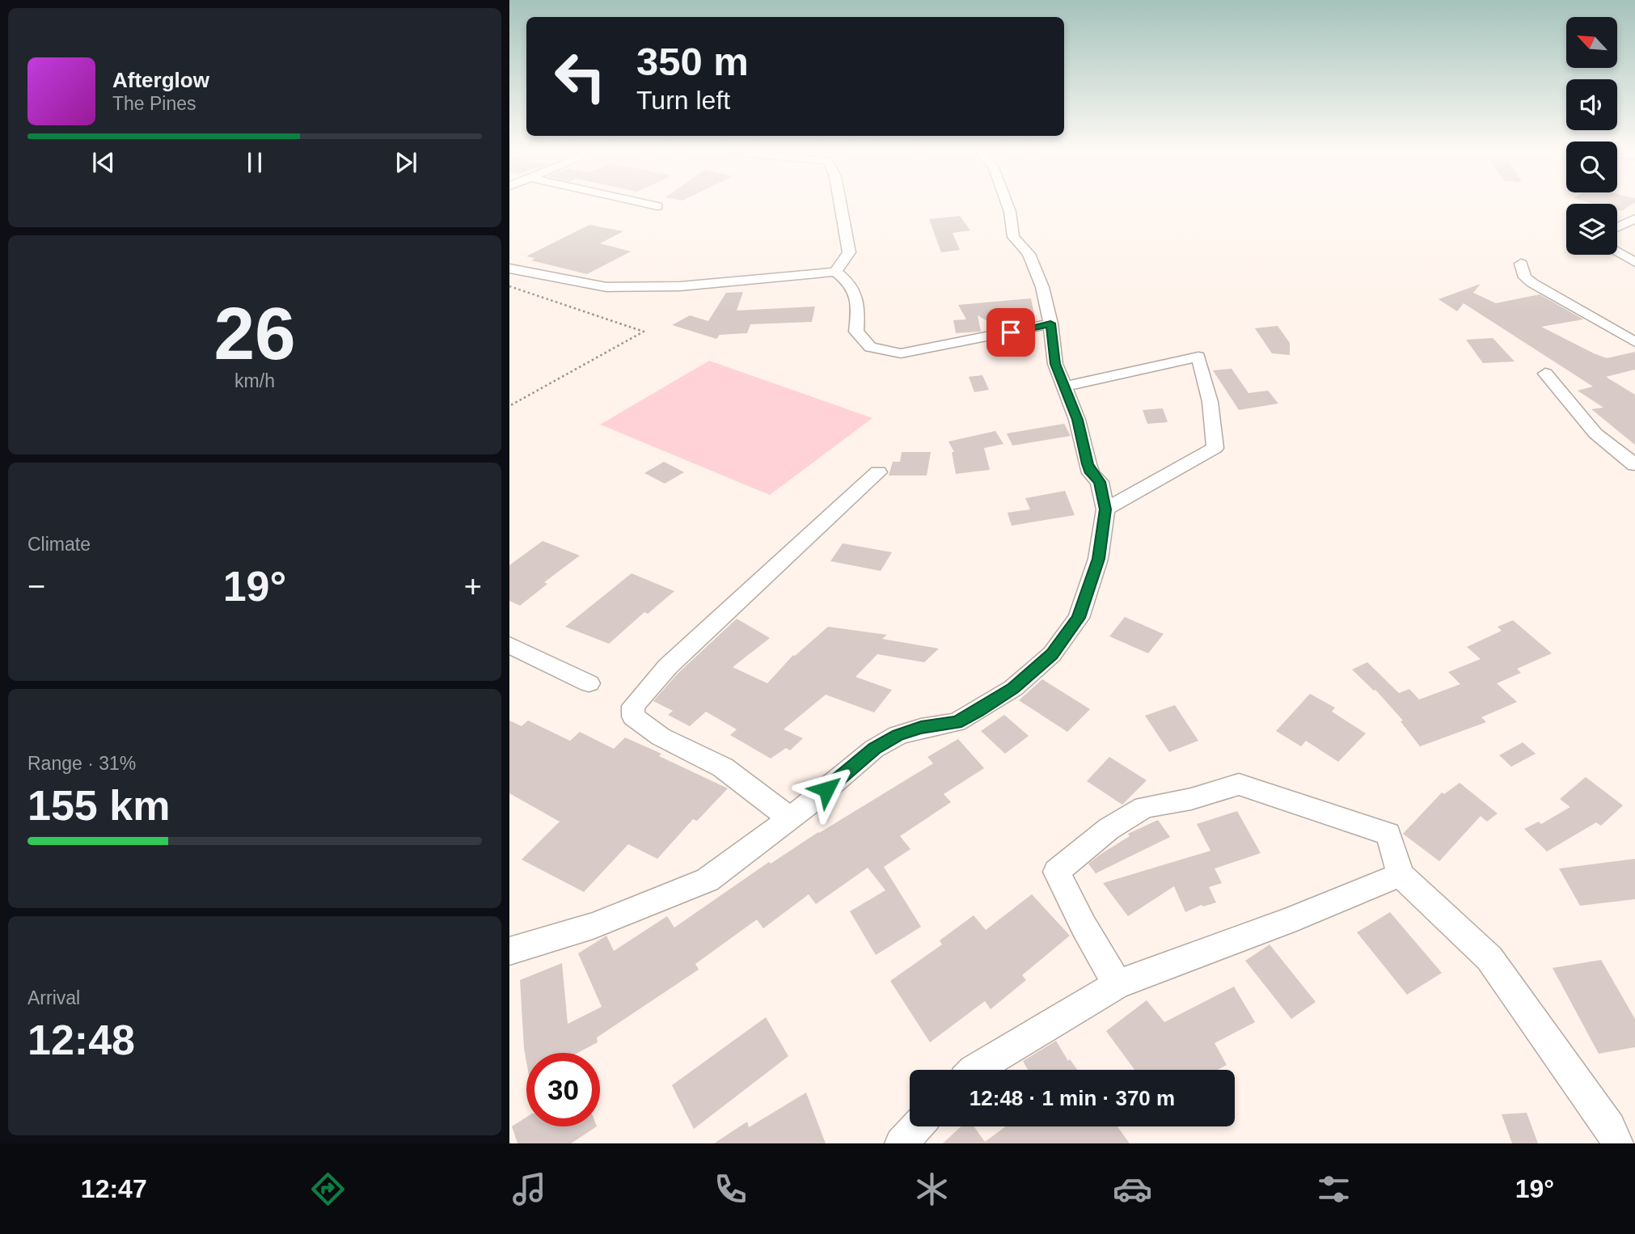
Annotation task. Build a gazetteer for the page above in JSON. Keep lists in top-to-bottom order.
{
  "north": "top left",
  "page": {
    "turn": ["350 m", "Turn left"],
    "song": ["Afterglow", "The Pines"],
    "tile": [
      ["26", "km/h"],
      "Climate",
      ["Range · 31%", "155 km"],
      ["Arrival", "12:48"]
    ],
    "heat": ["−", "19°", "+"],
    "limit": "30",
    "trip": "12:48 · 1 min · 370 m",
    "tabs": ["12:47", "19°"]
  }
}
